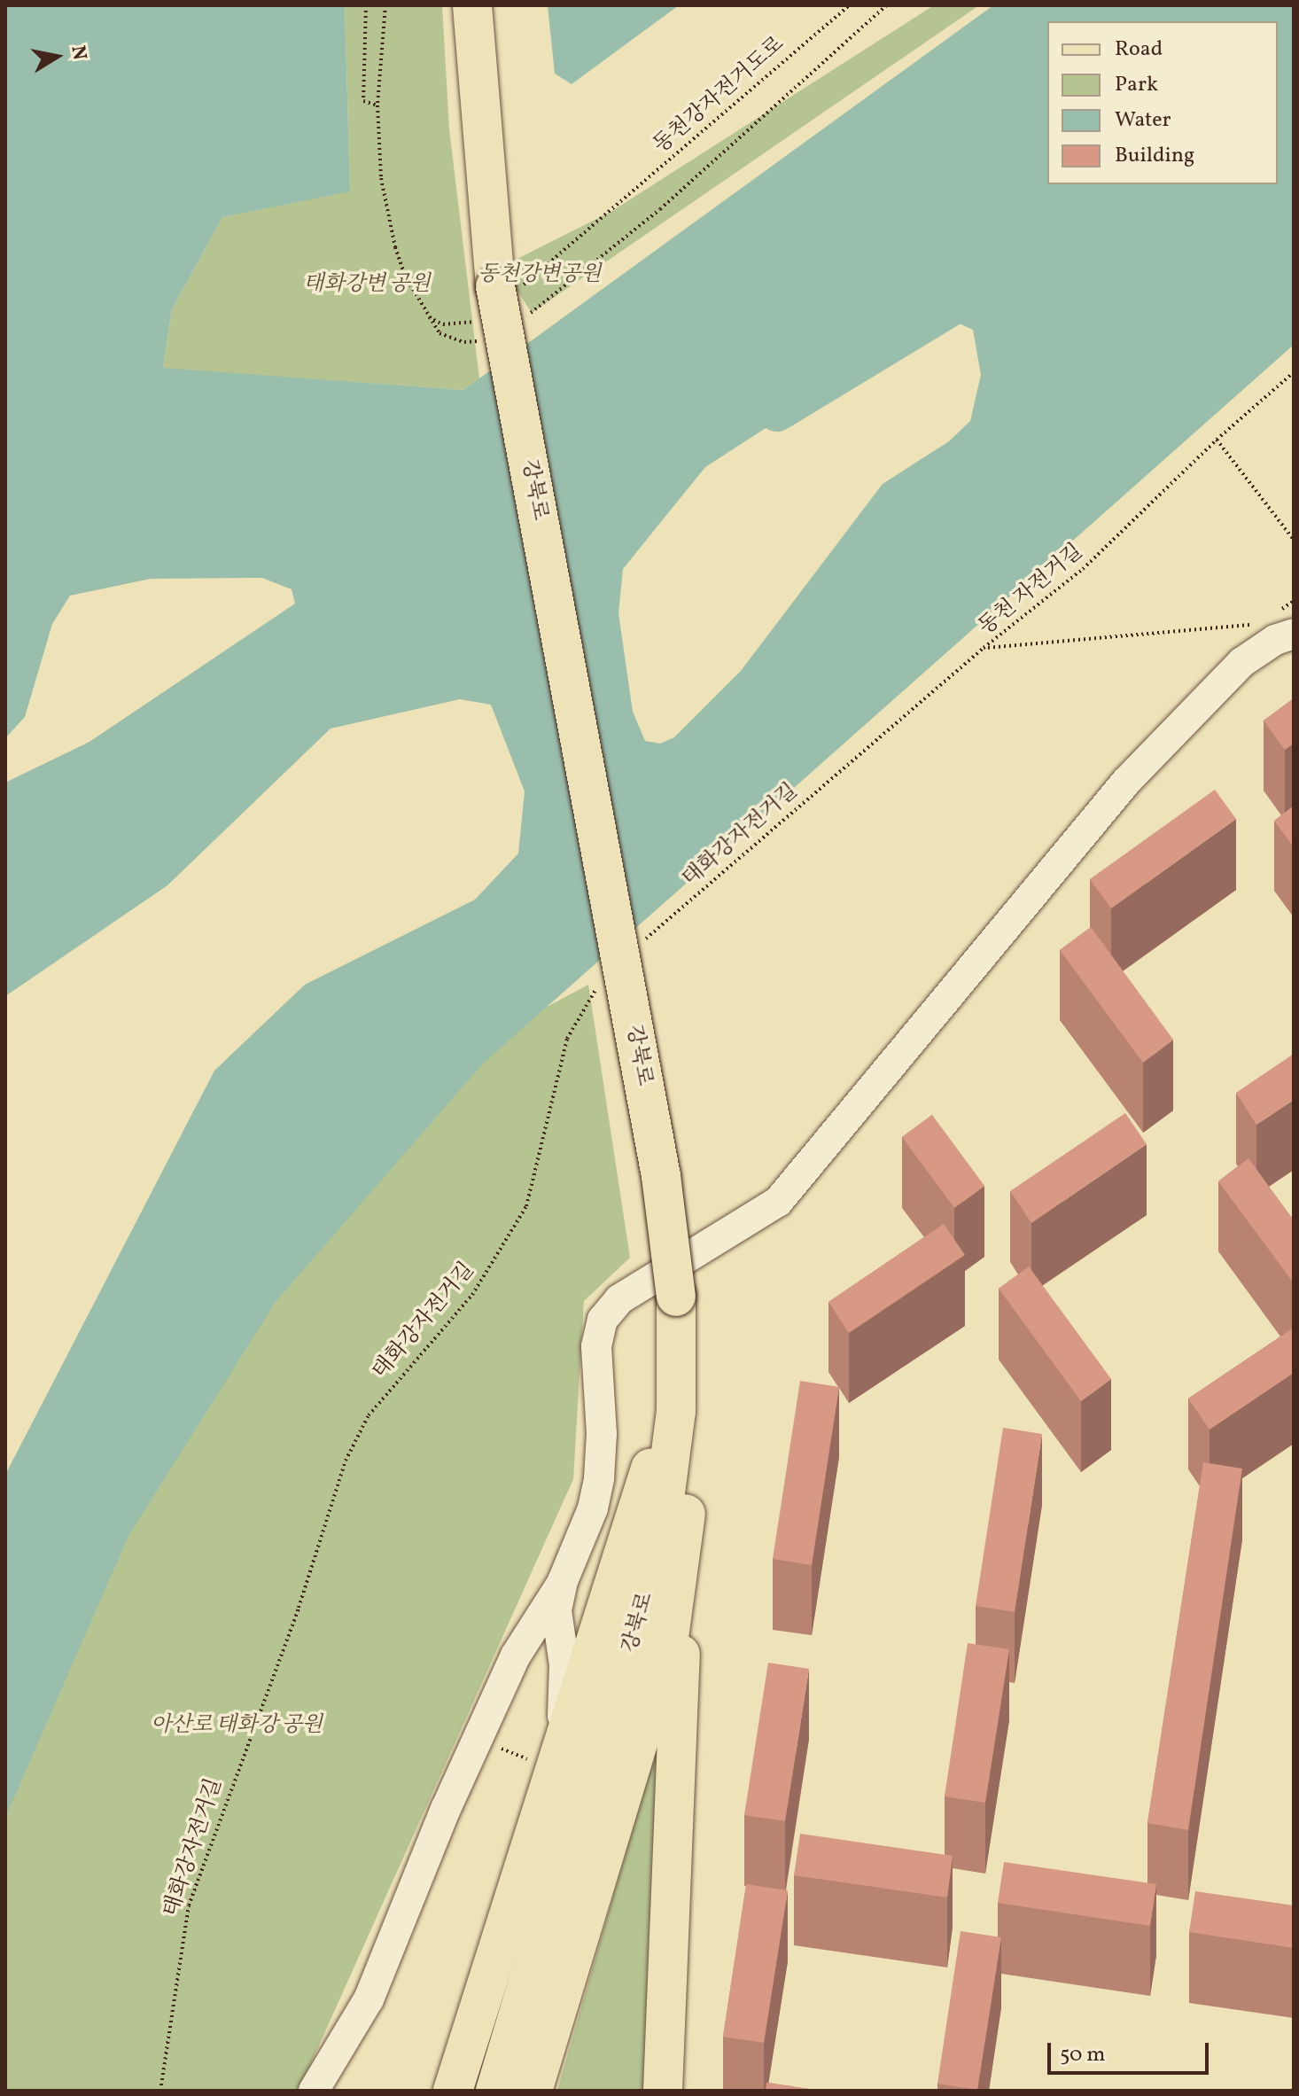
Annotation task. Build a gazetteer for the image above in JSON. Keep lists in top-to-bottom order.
{
  "streets": {
    "main road": ["강북로"],
    "path": ["동천강자전거도로", "동천 자전거길", "태화강자전거길"]
  },
  "crossings": [
    ["동천 자전거길", "태화강자전거길"]
  ],
  "parks": ["동천강변공원", "태화강변 공원", "아산로 태화강 공원"],
  "legend": [
    "Road",
    "Park",
    "Water",
    "Building"
  ],
  "scale_bar": "50 m",
  "north": "right"
}
